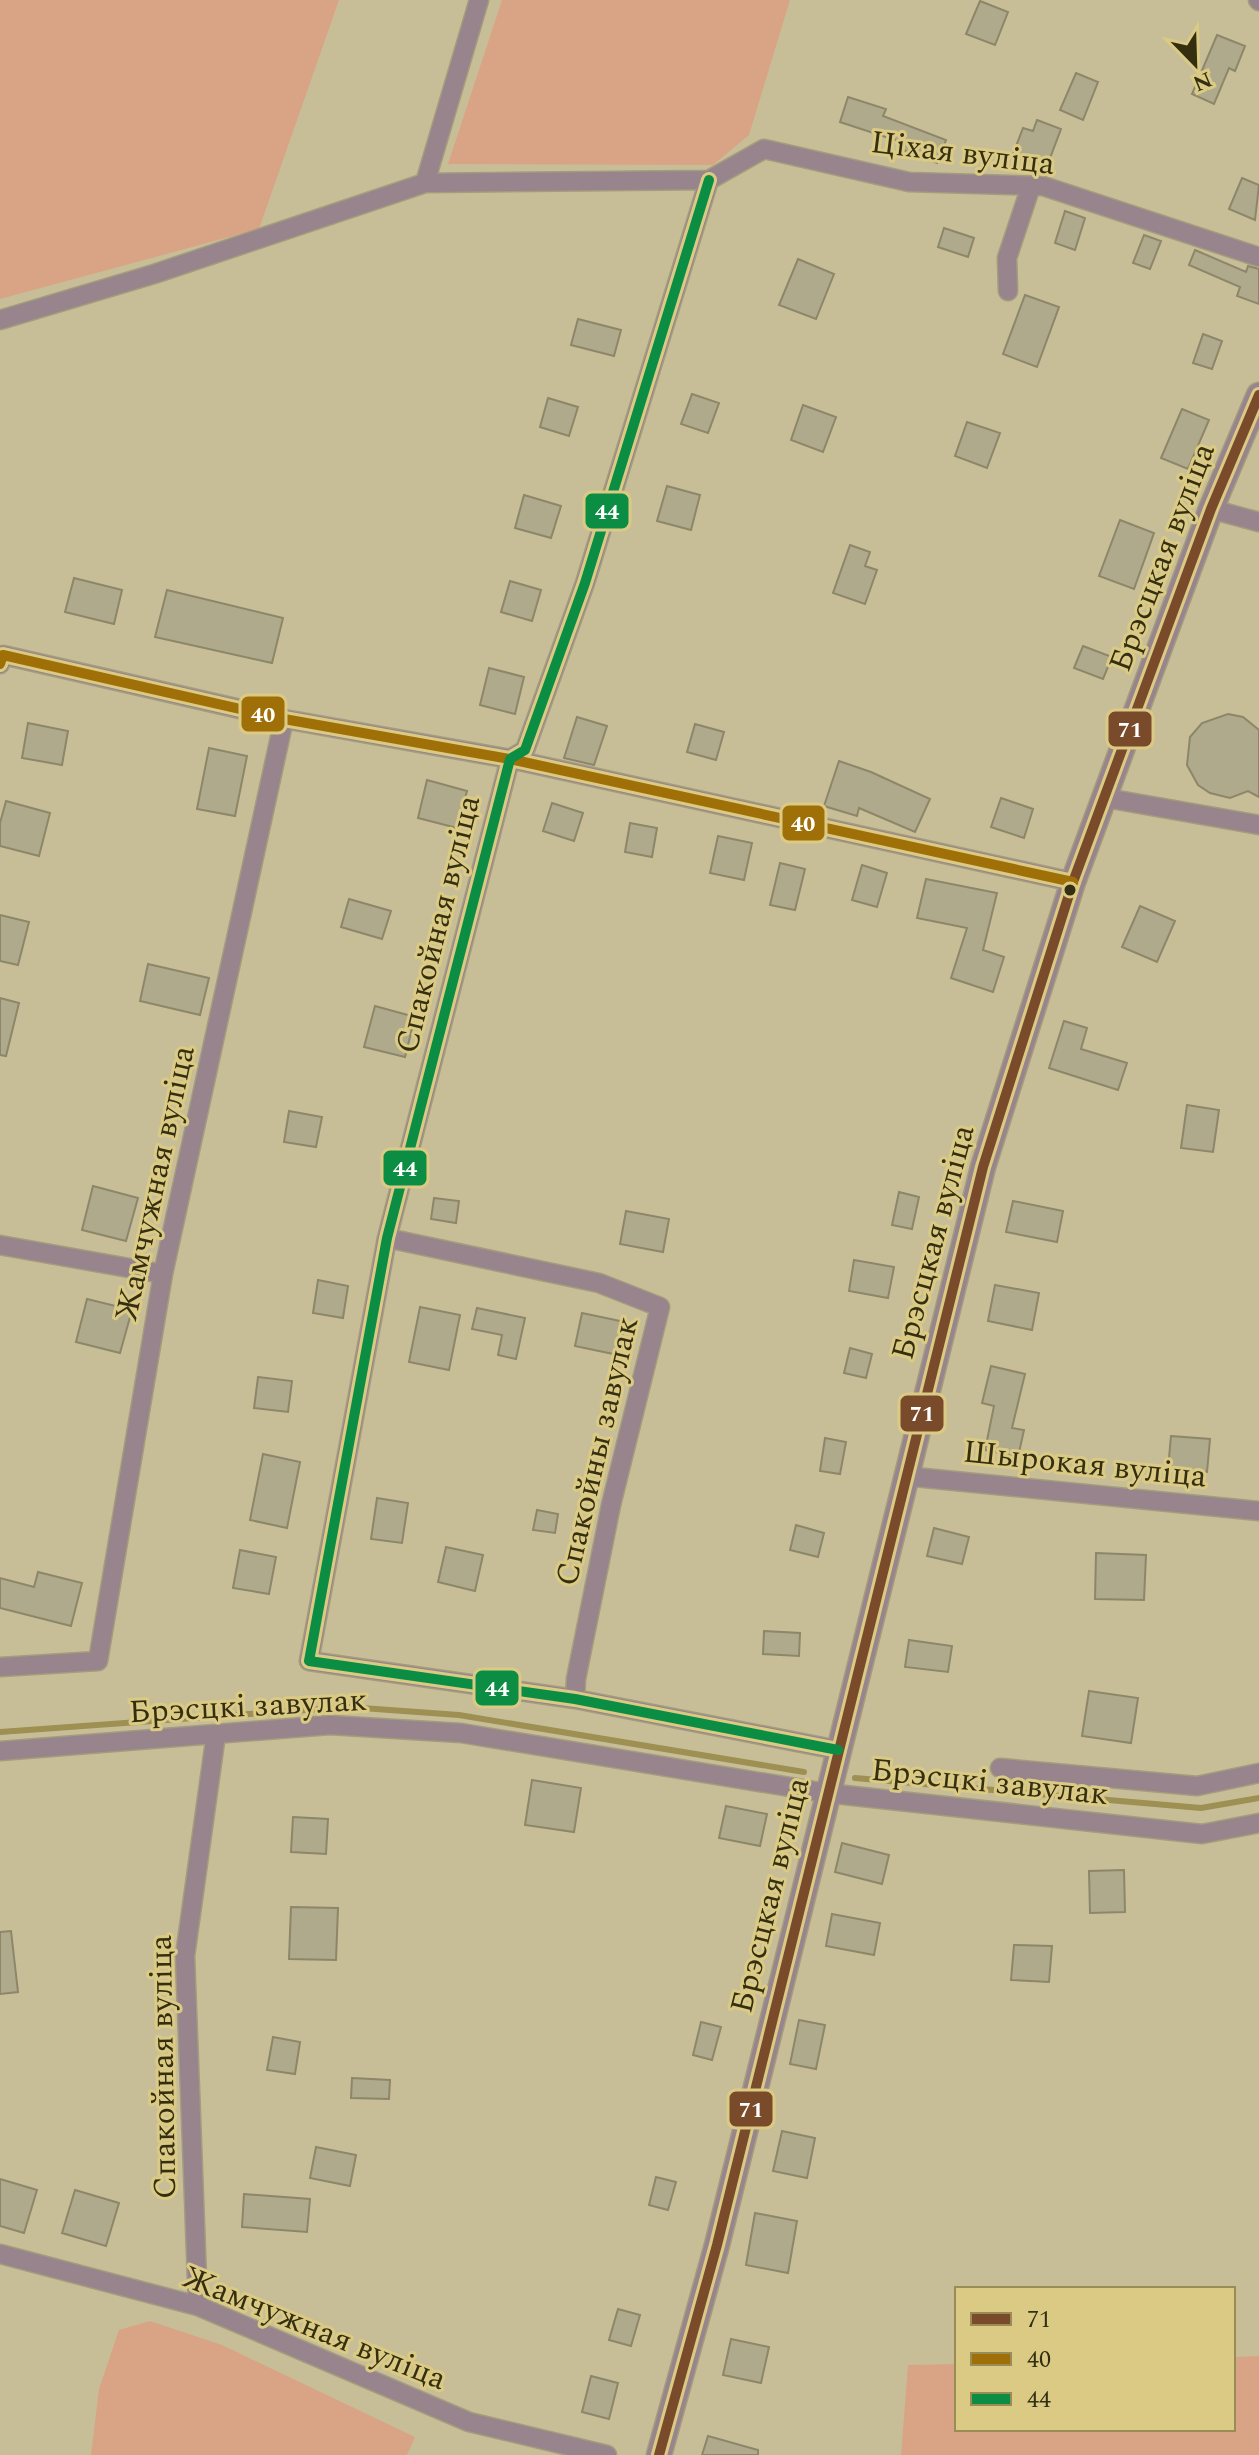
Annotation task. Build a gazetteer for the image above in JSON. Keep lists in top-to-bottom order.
{
  "streets": {
    "street": [
      "Ціхая вуліца",
      "Брэсцкая вуліца",
      "Спакойная вуліца",
      "Жамчужная вуліца",
      "Спакойны завулак",
      "Шырокая вуліца",
      "Брэсцкі завулак"
    ]
  },
  "crossings": [
    ["Ціхая вуліца", "Спакойная вуліца"],
    ["Брэсцкая вуліца", "Шырокая вуліца"],
    ["Брэсцкая вуліца", "Брэсцкі завулак"],
    ["Спакойная вуліца", "Жамчужная вуліца"],
    ["Спакойная вуліца", "Спакойны завулак"],
    ["Спакойная вуліца", "Брэсцкі завулак"]
  ],
  "lines": ["transit line 44", "transit line 71", "transit line 40"],
  "legend": ["71", "40", "44"],
  "north": "bottom right"
}
